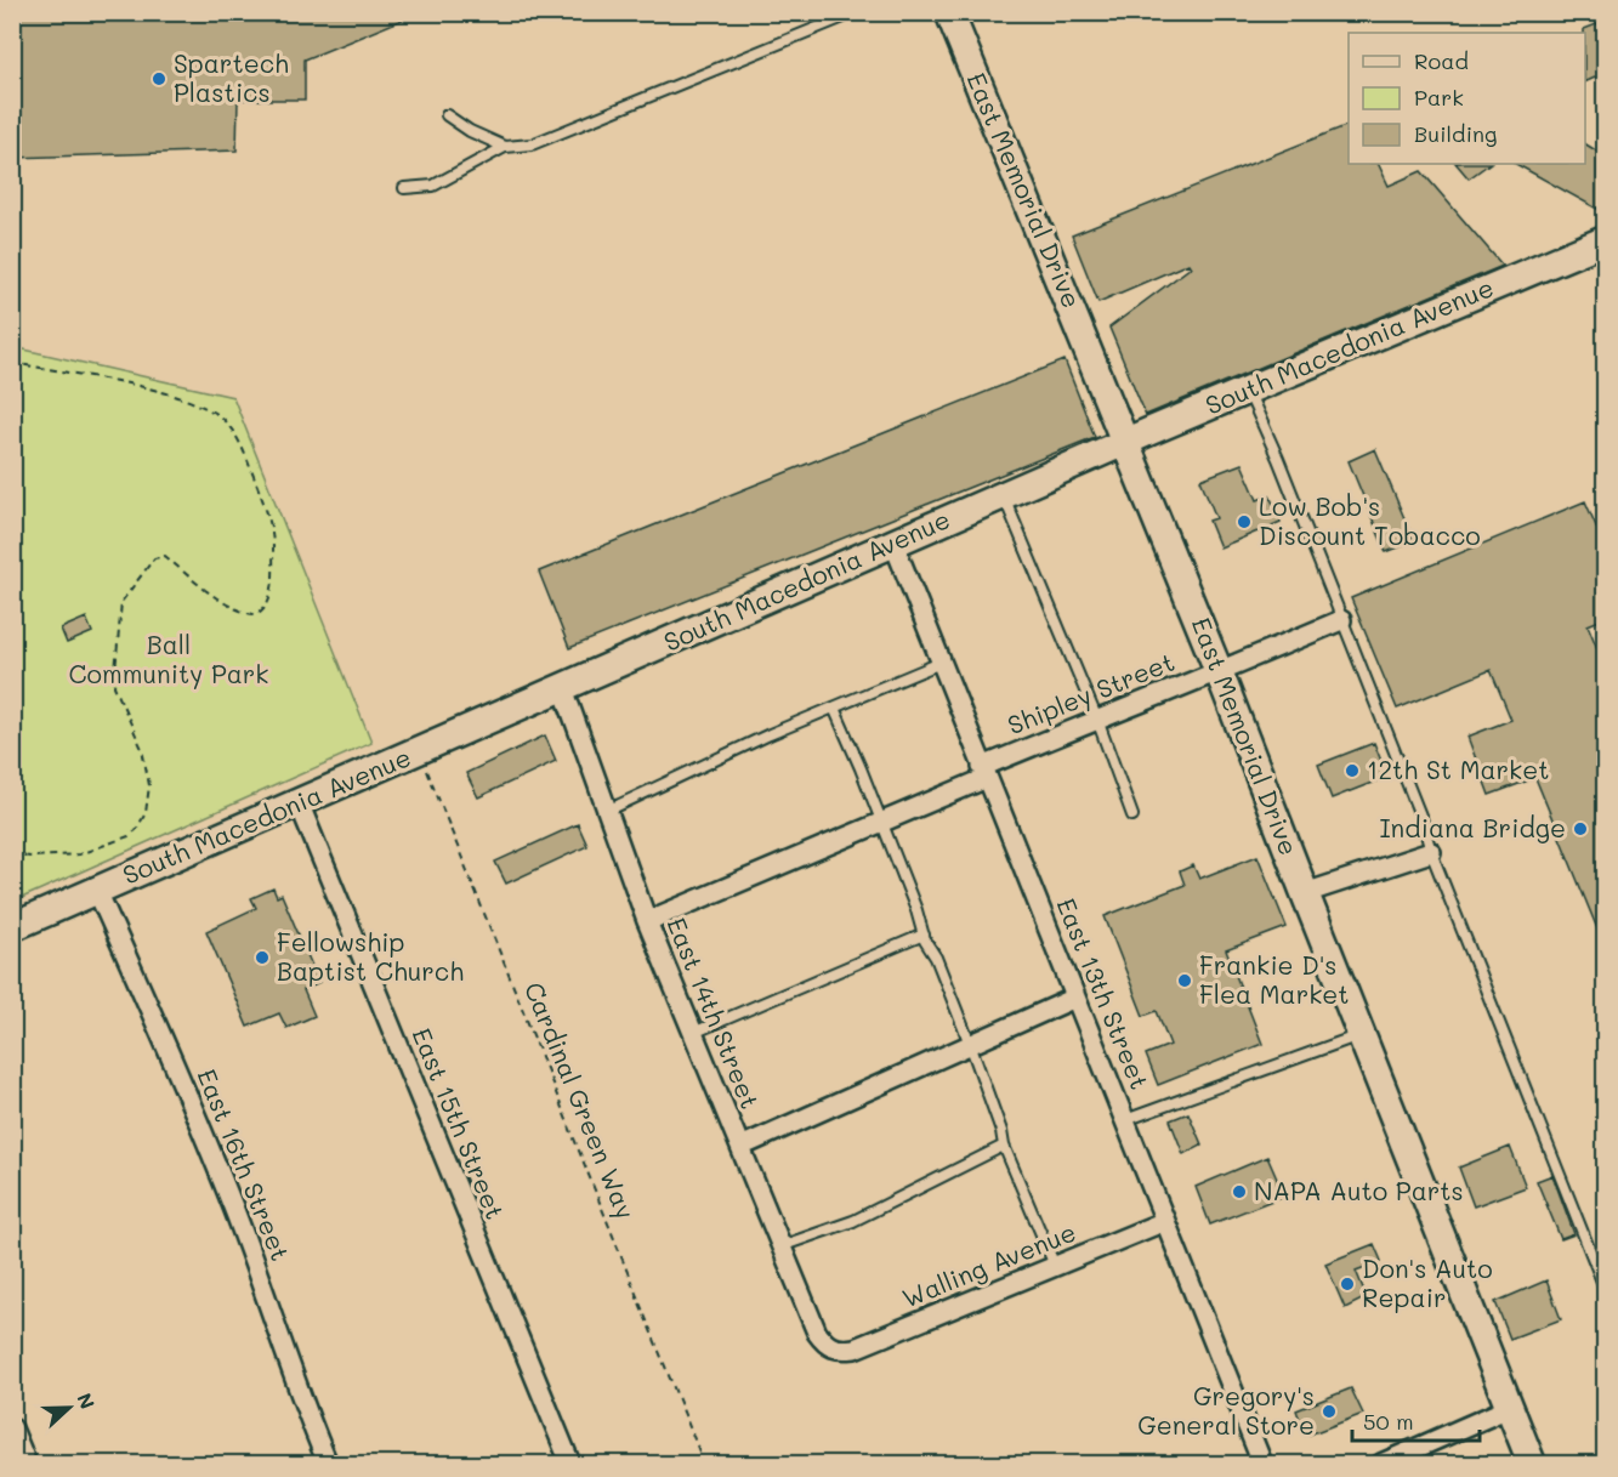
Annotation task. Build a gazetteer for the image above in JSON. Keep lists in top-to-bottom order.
{
  "streets": {
    "street": [
      "East Memorial Drive",
      "South Macedonia Avenue",
      "Shipley Street",
      "East 13th Street",
      "East 14th Street",
      "East 15th Street",
      "East 16th Street",
      "Walling Avenue"
    ],
    "path": ["Cardinal Green Way"]
  },
  "crossings": [
    ["East Memorial Drive", "South Macedonia Avenue"],
    ["East Memorial Drive", "Shipley Street"],
    ["South Macedonia Avenue", "East 13th Street"],
    ["South Macedonia Avenue", "East 14th Street"],
    ["South Macedonia Avenue", "Cardinal Green Way"],
    ["South Macedonia Avenue", "East 15th Street"],
    ["South Macedonia Avenue", "East 16th Street"],
    ["Shipley Street", "East 13th Street"],
    ["Shipley Street", "East 14th Street"],
    ["East 13th Street", "Walling Avenue"],
    ["East 14th Street", "Walling Avenue"]
  ],
  "parks": ["Ball Community Park"],
  "places": [
    "Spartech Plastics",
    "Low Bob's Discount Tobacco",
    "12th St Market",
    "Indiana Bridge",
    "Fellowship Baptist Church",
    "Frankie D's Flea Market",
    "NAPA Auto Parts",
    "Don's Auto Repair",
    "Gregory's General Store"
  ],
  "legend": ["Road", "Park", "Building"],
  "scale_bar": "50 m",
  "north": "right"
}
